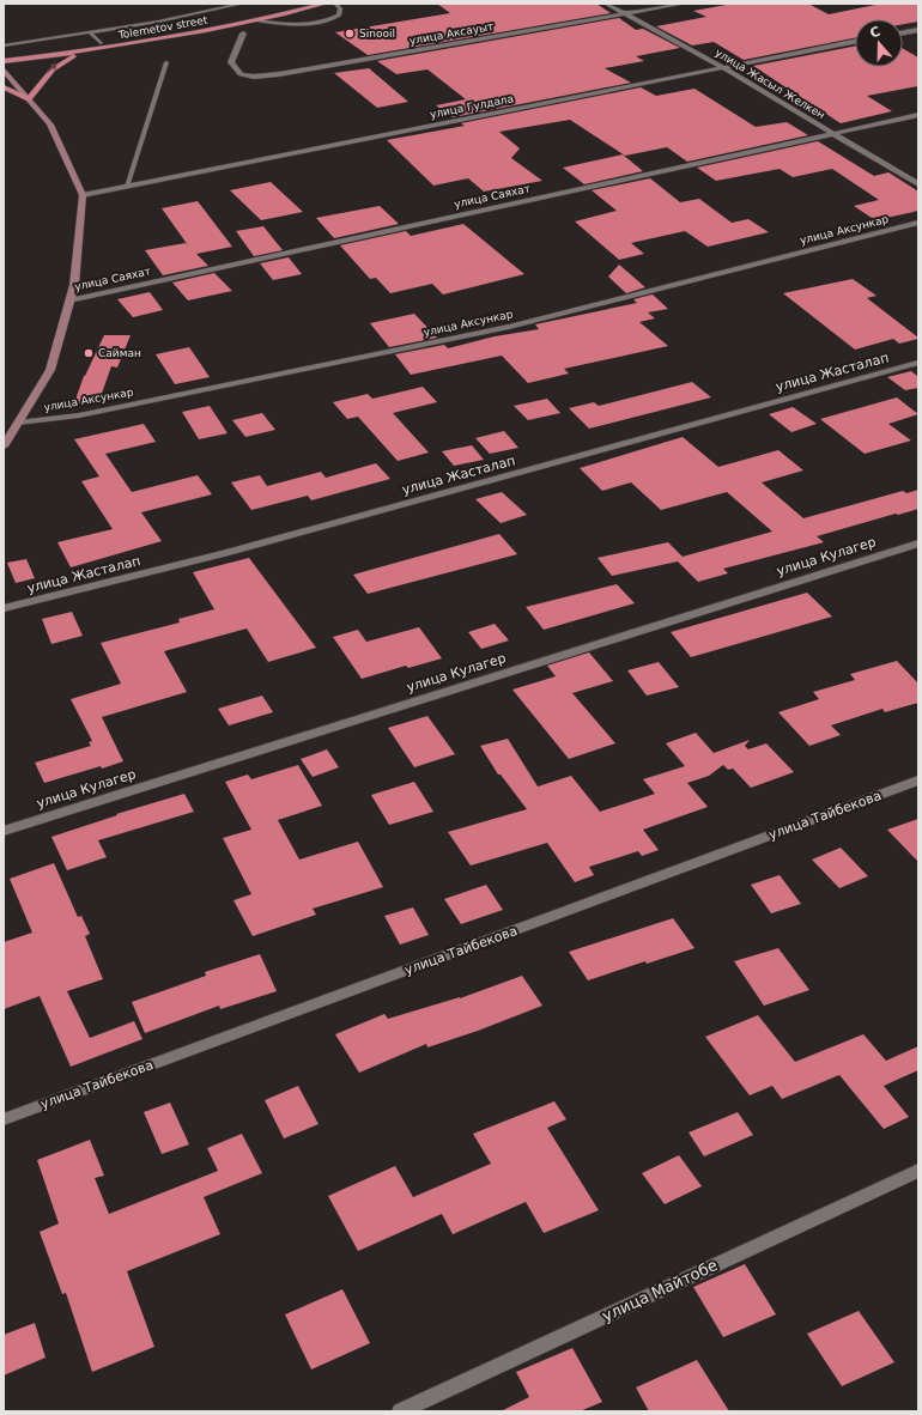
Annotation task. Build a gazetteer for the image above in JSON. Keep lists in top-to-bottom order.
{
  "streets": {
    "main road": ["Tolemetov street"],
    "street": [
      "улица Аксауыт",
      "улица Жасыл Желкен",
      "улица Гулдала",
      "улица Саяхат",
      "улица Аксункар",
      "улица Жасталап",
      "улица Кулагер",
      "улица Тайбекова",
      "улица Майтобе"
    ]
  },
  "crossings": [
    ["улица Аксауыт", "улица Жасыл Желкен"],
    ["улица Жасыл Желкен", "улица Гулдала"],
    ["улица Жасыл Желкен", "улица Саяхат"]
  ],
  "places": ["Sinooil", "Сайман"],
  "north": "top"
}
